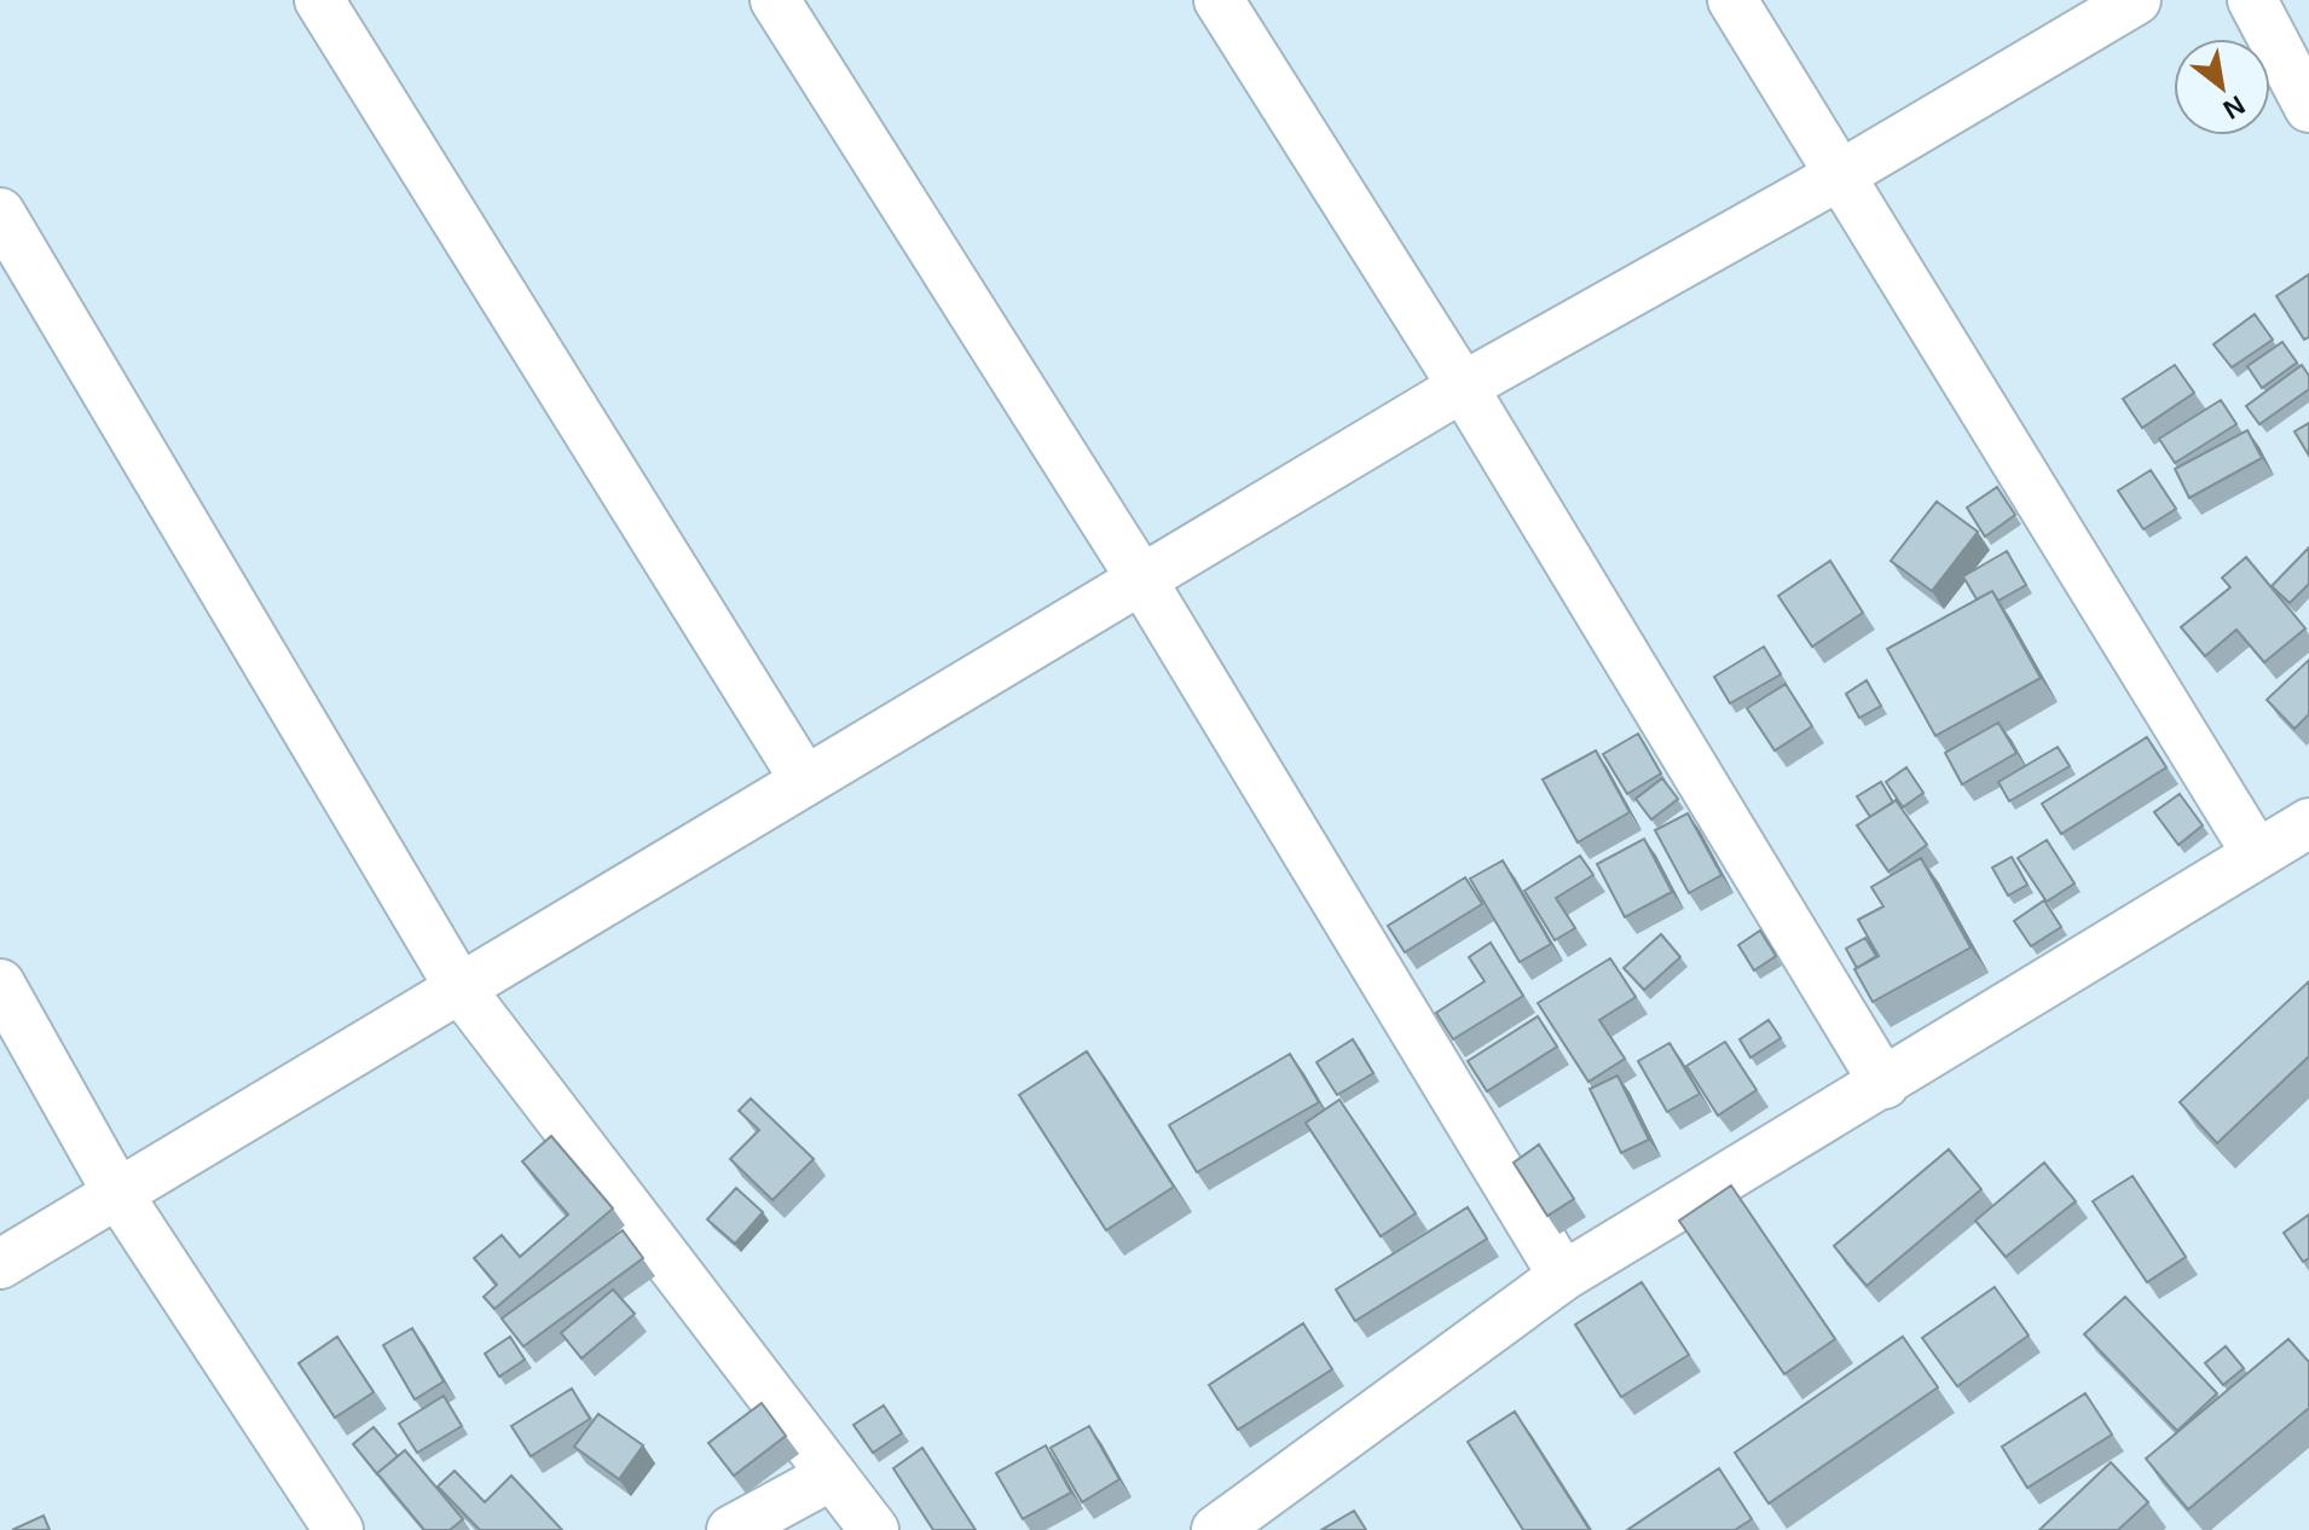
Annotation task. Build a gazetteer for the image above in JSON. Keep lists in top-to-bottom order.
{
  "north": "bottom right"
}
